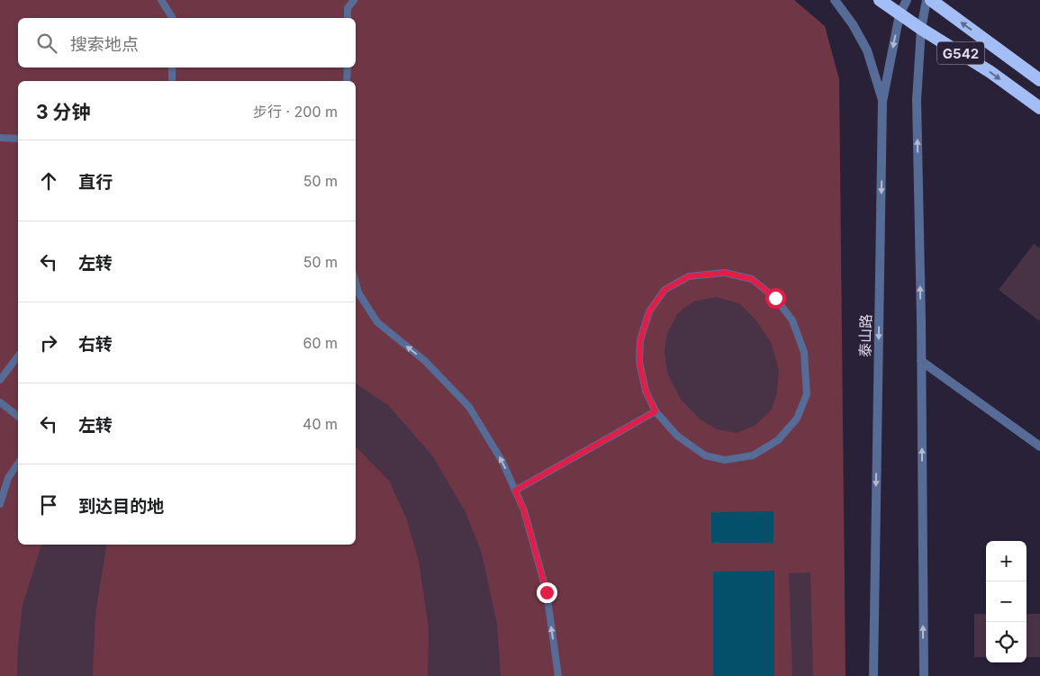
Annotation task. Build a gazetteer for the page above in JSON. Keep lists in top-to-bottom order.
{
  "streets": {
    "highway": ["G542"],
    "street": ["泰山路"]
  },
  "crossings": [
    ["G542", "泰山路"]
  ],
  "page": {
    "search": "搜索地点",
    "heading": ["3 分钟", "步行 · 200 m"],
    "list": [
      ["直行", "50 m"],
      ["左转", "50 m"],
      ["右转", "60 m"],
      ["左转", "40 m"],
      "到达目的地"
    ],
    "map_buttons": ["+", "−"]
  }
}
